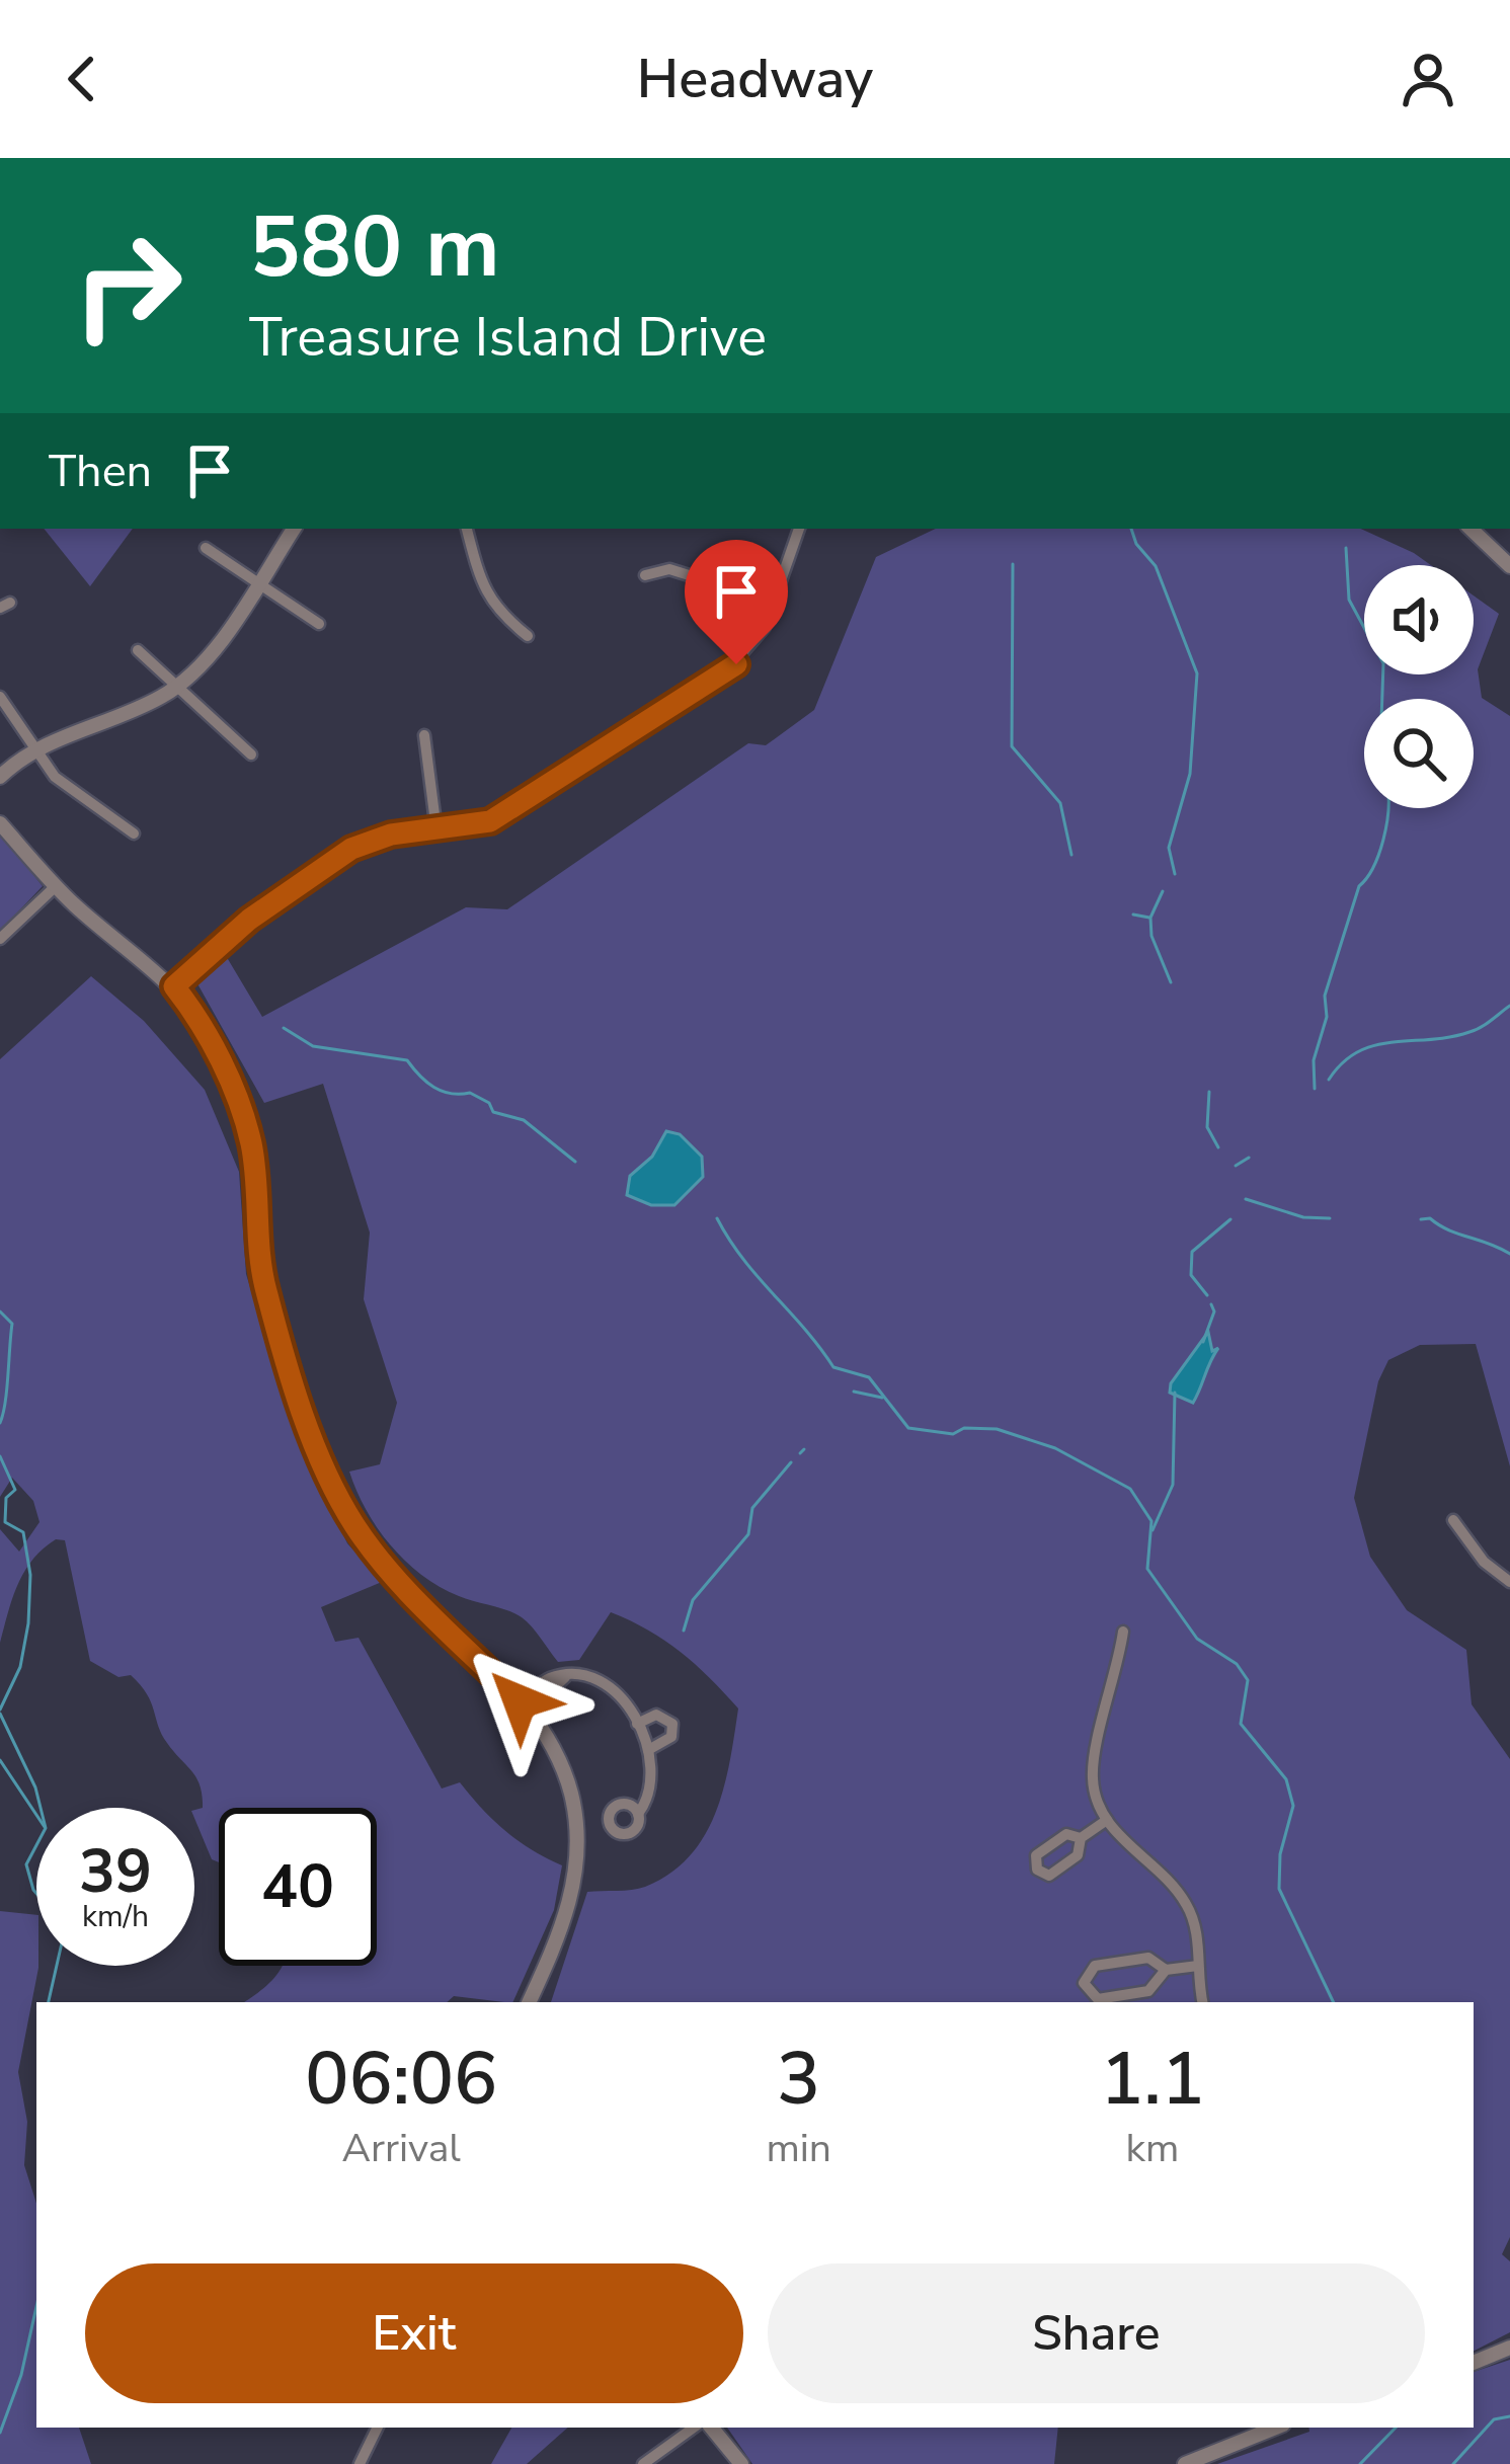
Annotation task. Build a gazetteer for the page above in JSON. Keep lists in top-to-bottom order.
{
  "page": {
    "header": "Headway",
    "turn": ["580 m", "Treasure Island Drive"],
    "then": "Then",
    "speed": "39 km/h",
    "limit": "40",
    "eta": [
      "06:06",
      "Arrival",
      "3",
      "min",
      "1.1",
      "km"
    ],
    "buttons": ["Exit", "Share"]
  }
}
